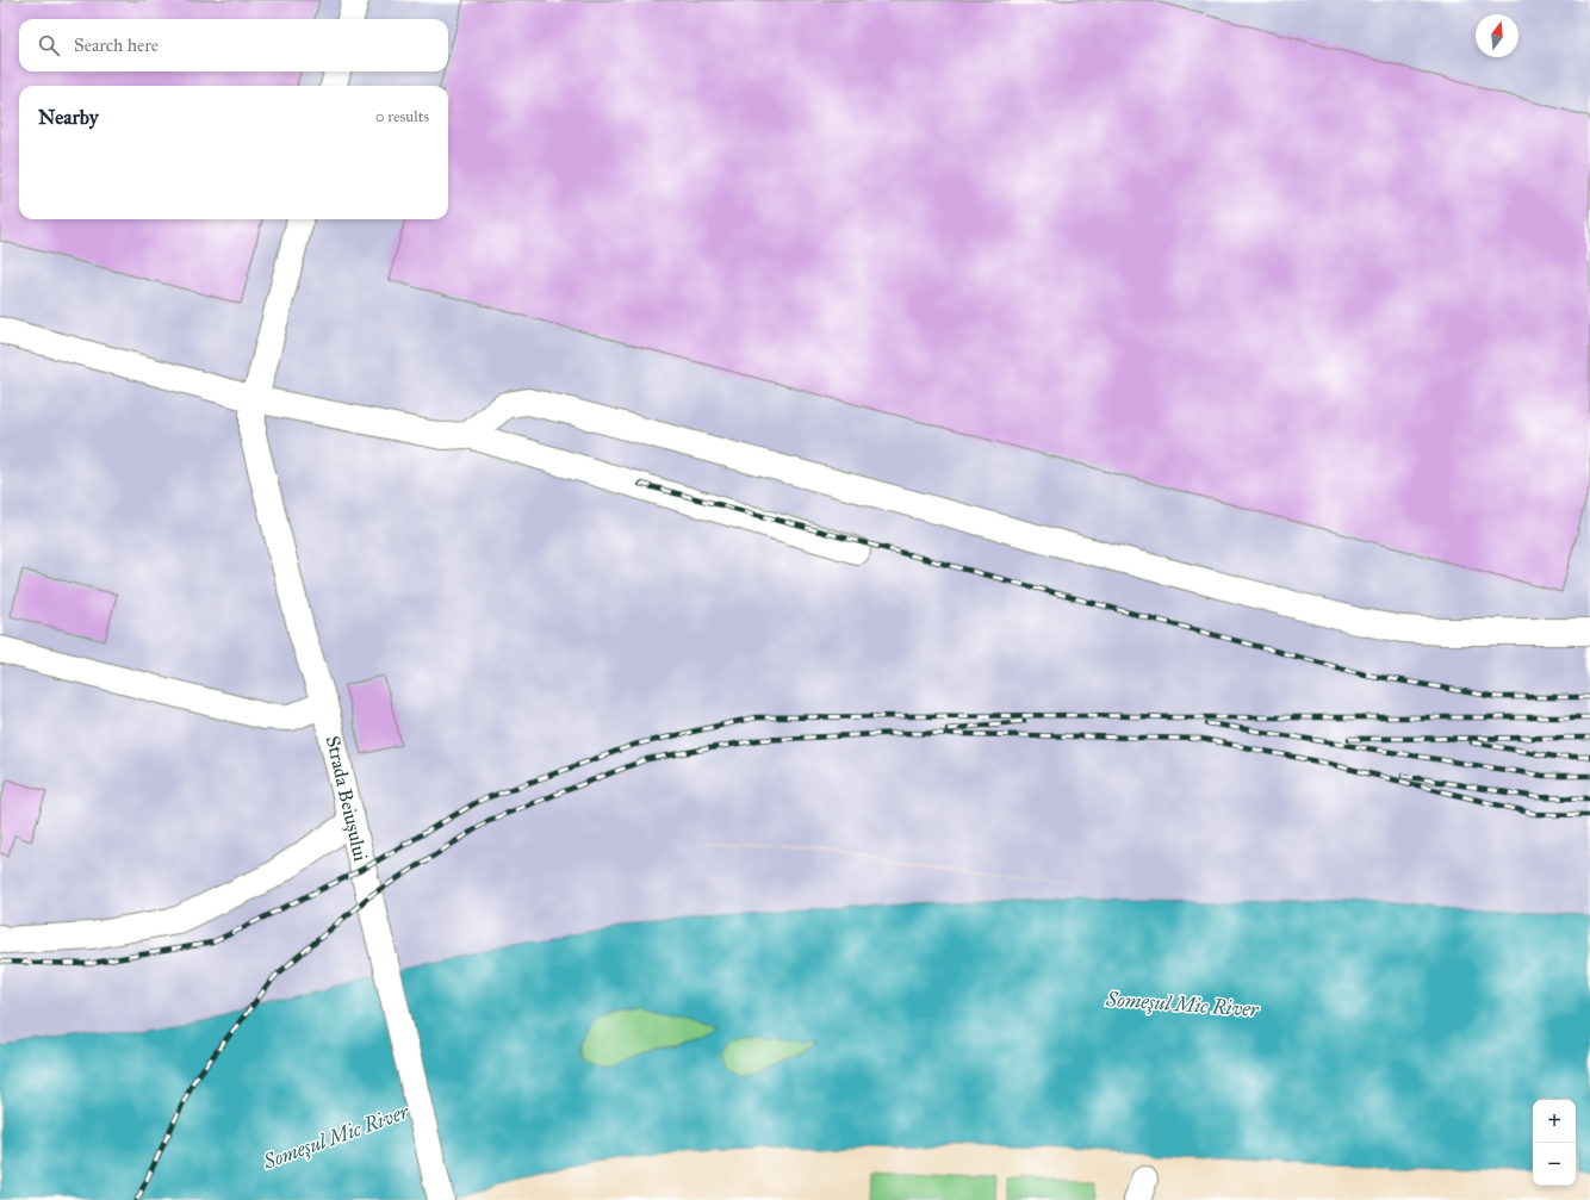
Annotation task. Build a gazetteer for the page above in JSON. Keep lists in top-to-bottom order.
{
  "streets": {
    "street": ["Strada Beiușului"]
  },
  "water": ["Someşul Mic River"],
  "north": "top",
  "page": {
    "search": "Search here",
    "heading": ["Nearby", "0 results"],
    "map_buttons": ["+", "−"]
  }
}
